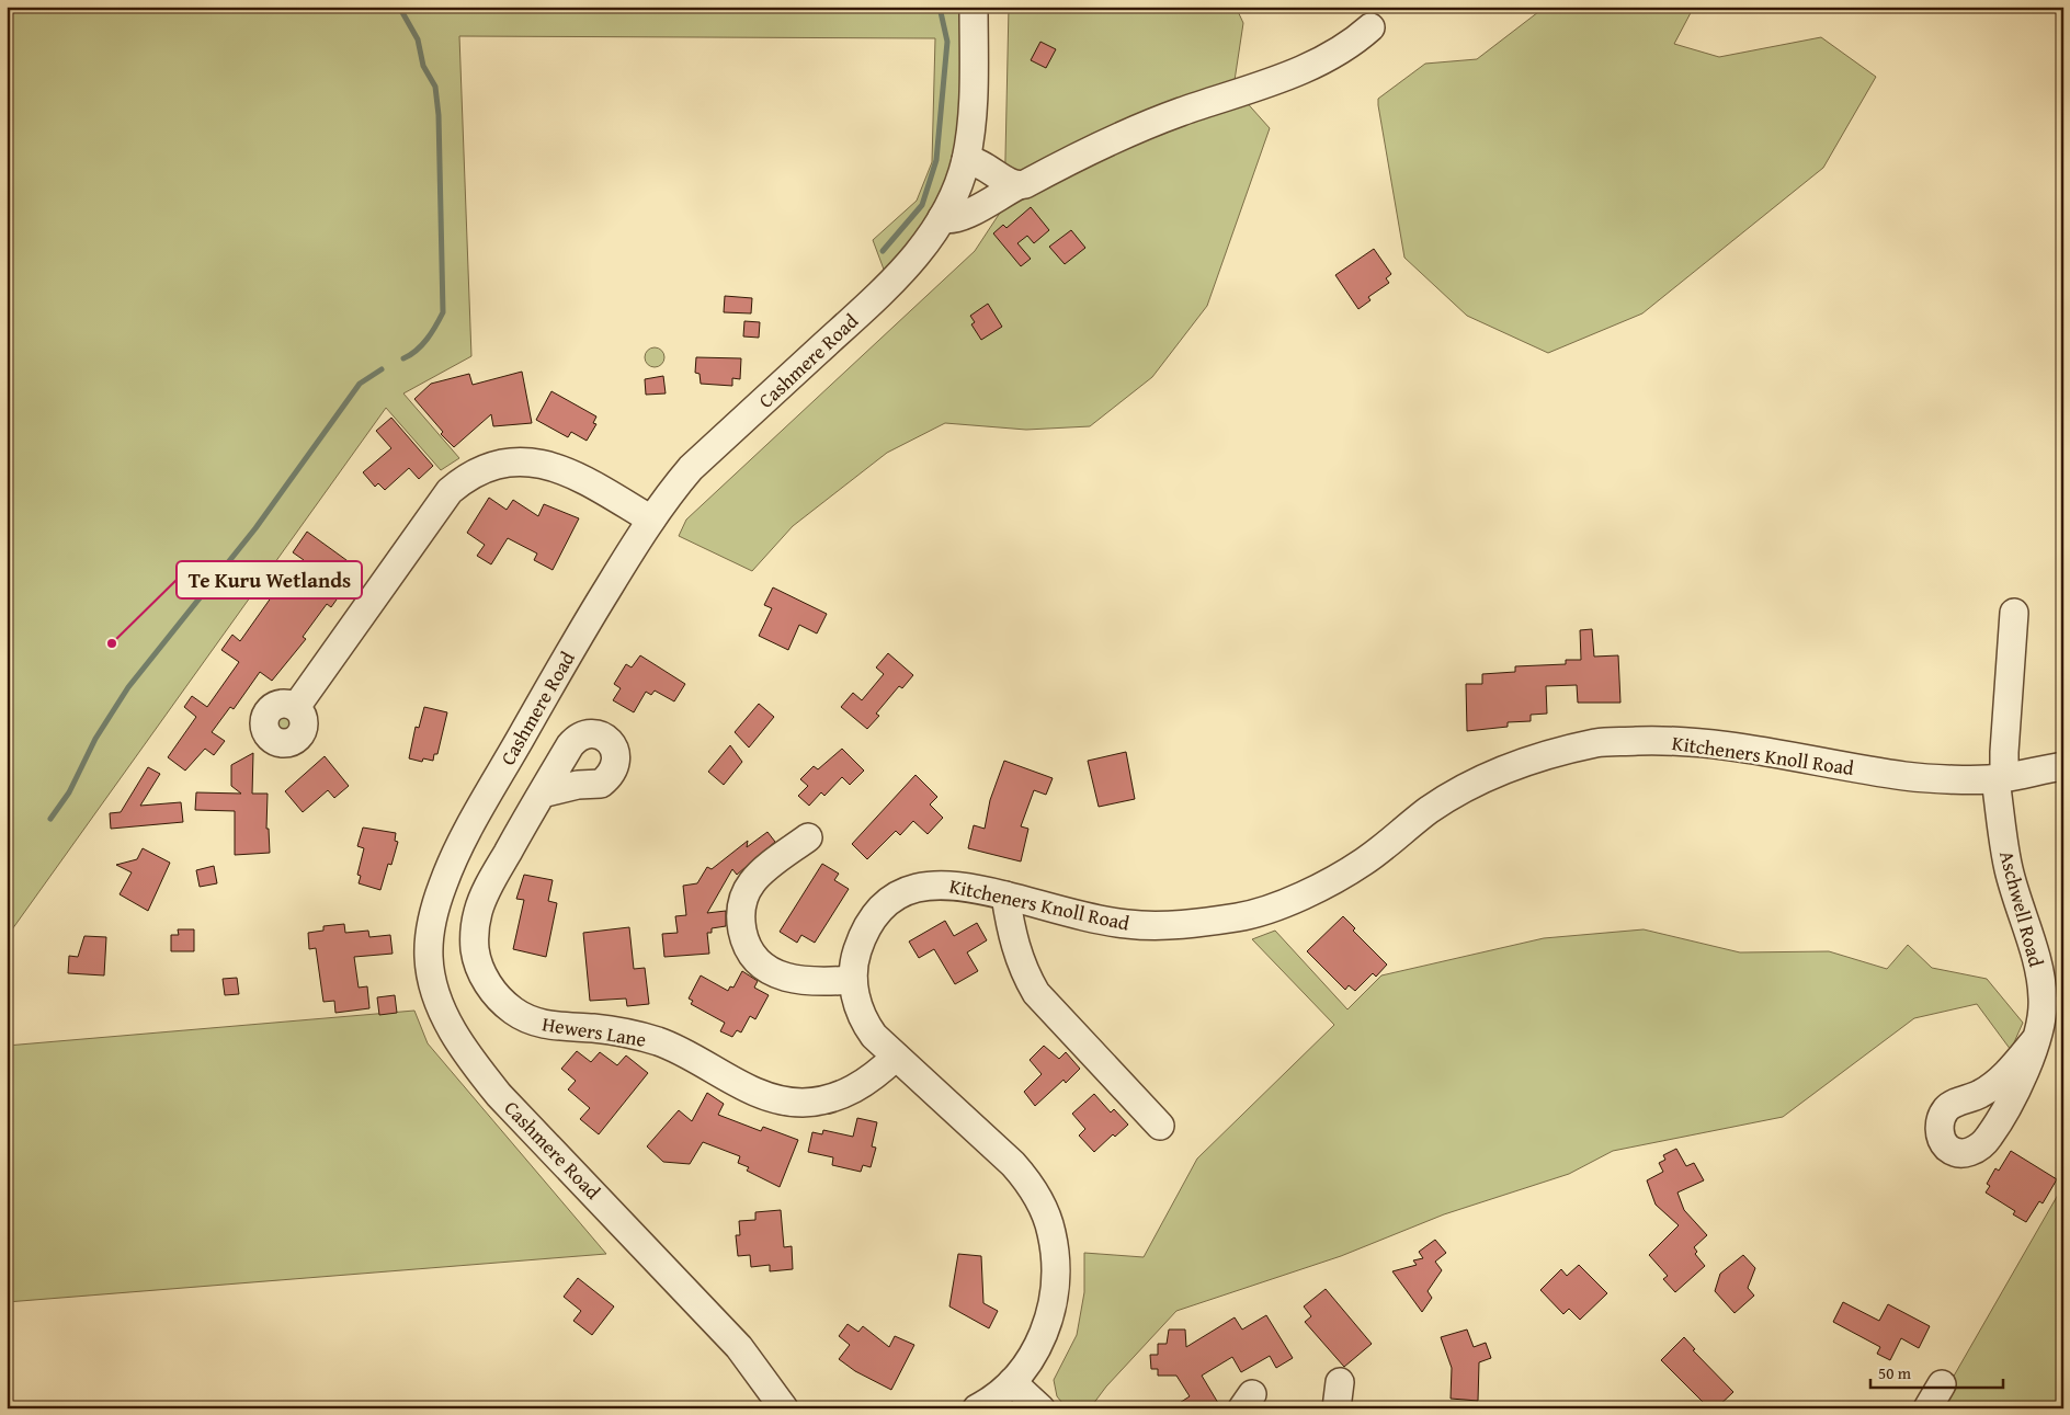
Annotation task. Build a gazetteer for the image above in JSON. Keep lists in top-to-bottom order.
{
  "streets": {
    "street": [
      "Cashmere Road",
      "Kitcheners Knoll Road",
      "Aschwell Road",
      "Hewers Lane"
    ]
  },
  "crossings": [
    ["Kitcheners Knoll Road", "Aschwell Road"],
    ["Kitcheners Knoll Road", "Hewers Lane"]
  ],
  "places": ["Te Kuru Wetlands"],
  "scale_bar": "50 m"
}
